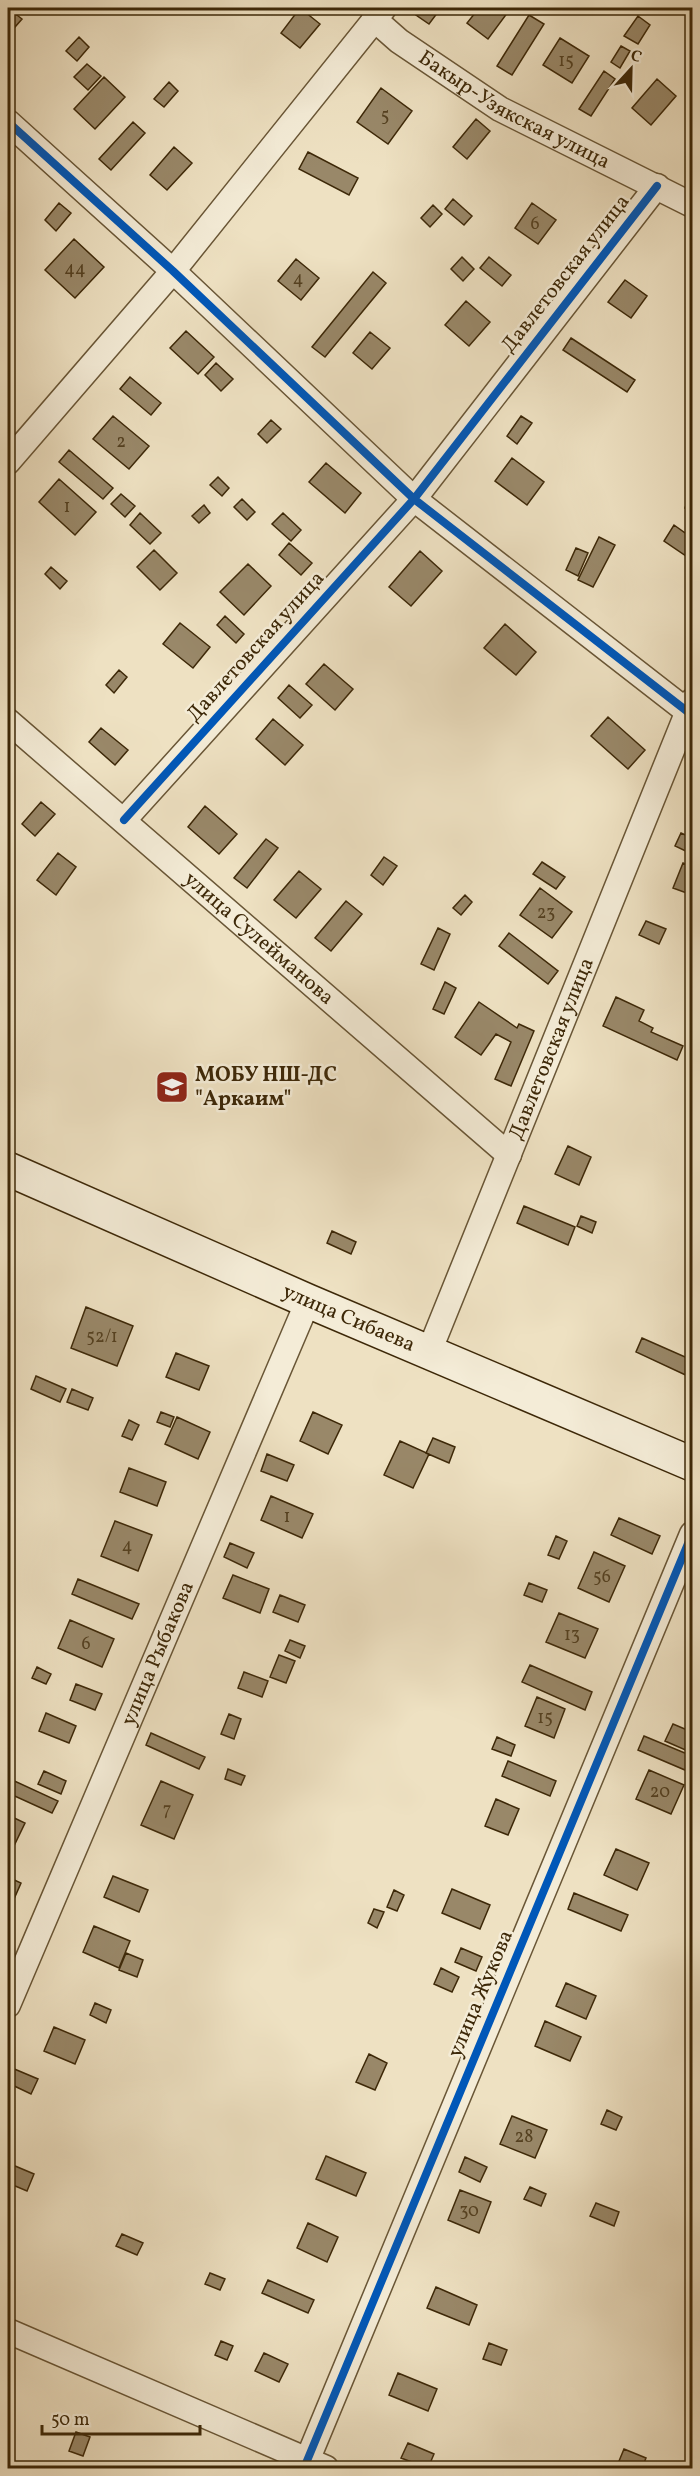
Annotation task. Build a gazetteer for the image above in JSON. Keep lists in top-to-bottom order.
{
  "streets": {
    "main road": ["улица Сибаева"],
    "street": [
      "Бакыр-Узякская улица",
      "Давлетовская улица",
      "улица Сулейманова",
      "улица Рыбакова",
      "улица Жукова"
    ]
  },
  "crossings": [
    ["Бакыр-Узякская улица", "Давлетовская улица"],
    ["Давлетовская улица", "улица Сулейманова"],
    ["Давлетовская улица", "улица Сибаева"],
    ["улица Сибаева", "улица Рыбакова"]
  ],
  "places": {
    "school or university": ["МОБУ НШ-ДС \"Аркаим\""]
  },
  "house_numbers": [
    "15",
    "5",
    "6",
    "44",
    "4",
    "2",
    "1",
    "23",
    "52/1",
    "1",
    "4",
    "56",
    "13",
    "6",
    "15",
    "20",
    "7",
    "28",
    "30"
  ],
  "scale_bar": "50 m",
  "north": "top"
}
